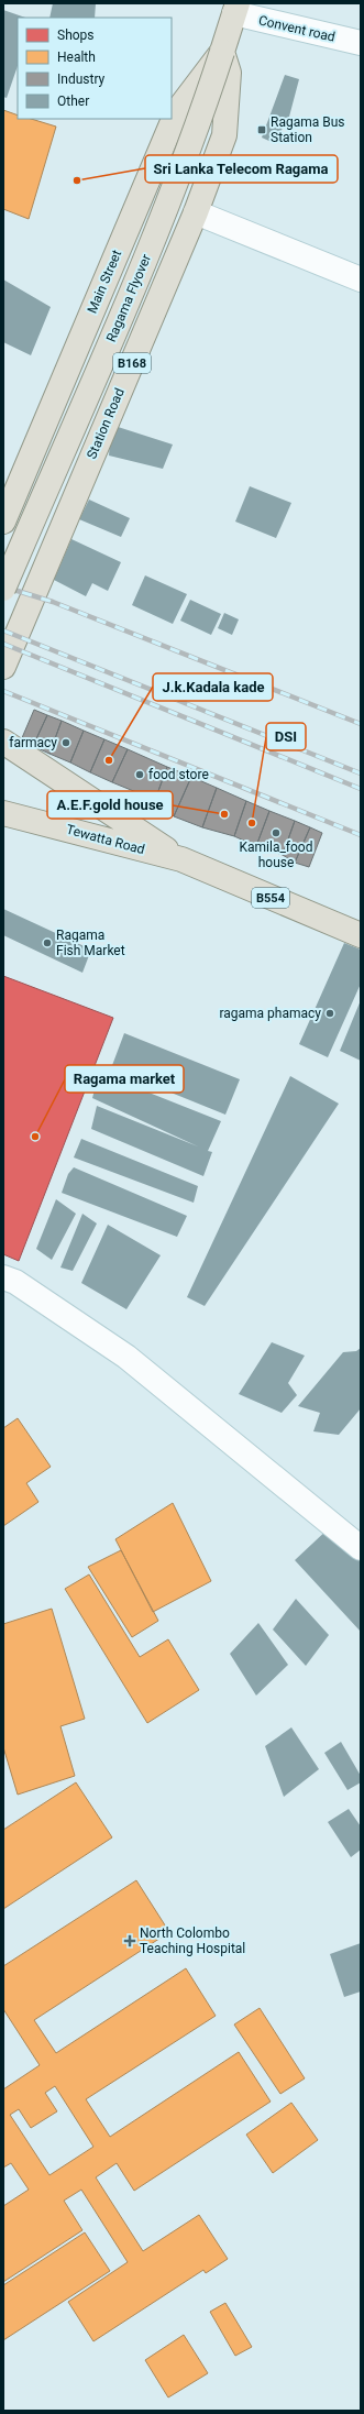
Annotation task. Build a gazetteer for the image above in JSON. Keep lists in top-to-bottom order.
{
  "streets": {
    "main road": [
      "Main Street",
      "Ragama Flyover",
      "B168",
      "Station Road",
      "Tewatta Road",
      "B554"
    ],
    "street": ["Convent road"]
  },
  "crossings": [
    ["Convent road", "B168"],
    ["Main Street", "Ragama Flyover"],
    ["Main Street", "B168"],
    ["Main Street", "Station Road"],
    ["Ragama Flyover", "B168"],
    ["Ragama Flyover", "Station Road"],
    ["B168", "Station Road"]
  ],
  "places": {
    "transit": ["Ragama Bus Station"],
    "other": [
      "Sri Lanka Telecom Ragama",
      "farmacy",
      "J.k.Kadala kade",
      "food store",
      "A.E.F.gold house",
      "DSI",
      "Kamila_food house",
      "Ragama Fish Market",
      "ragama phamacy",
      "Ragama market"
    ],
    "health": ["North Colombo Teaching Hospital"]
  },
  "legend": [
    "Shops",
    "Health",
    "Industry",
    "Other"
  ]
}
